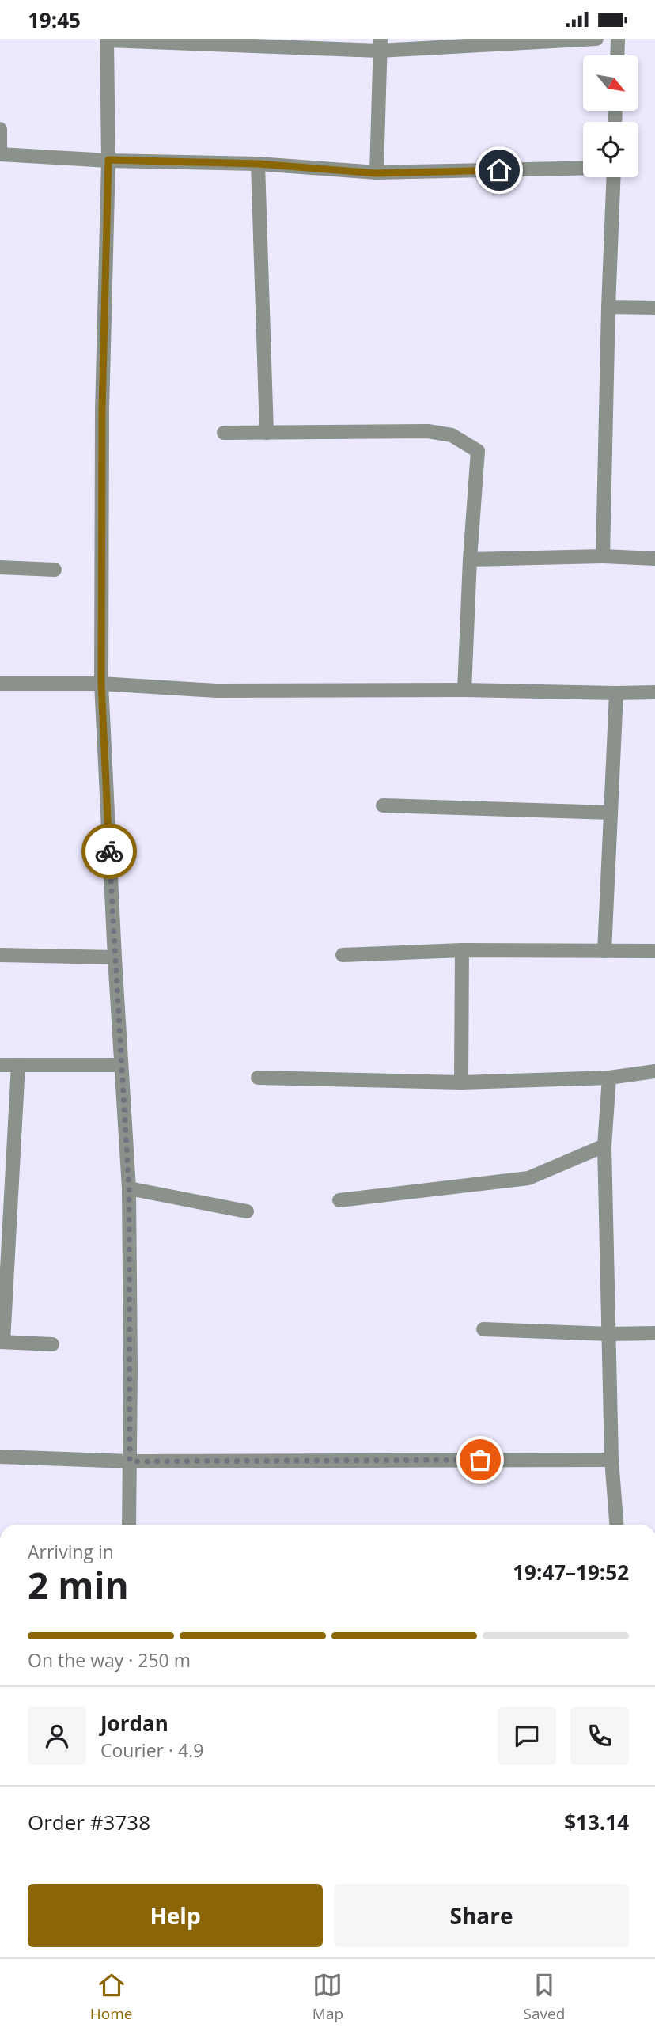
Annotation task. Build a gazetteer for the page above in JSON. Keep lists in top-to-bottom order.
{
  "north": "bottom right",
  "page": {
    "status": "19:45",
    "heading": ["2 min", "Arriving in", "19:47–19:52"],
    "panel": [
      "Jordan",
      "Courier · 4.9",
      "Order #3738",
      "$13.14"
    ],
    "bar": "On the way · 250 m",
    "buttons": ["Help", "Share"],
    "tabs": ["Home", "Map", "Saved"]
  }
}
